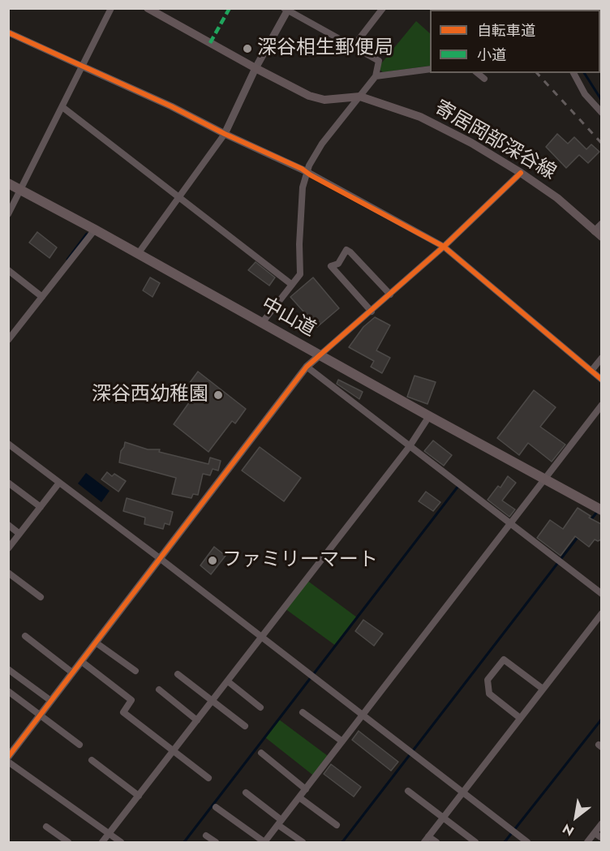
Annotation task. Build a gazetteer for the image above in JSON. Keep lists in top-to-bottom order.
{
  "streets": {
    "highway": ["中山道"],
    "main road": ["寄居岡部深谷線"]
  },
  "places": ["深谷相生郵便局", "深谷西幼稚園", "ファミリーマート"],
  "legend": ["自転車道", "小道"],
  "north": "bottom left"
}
